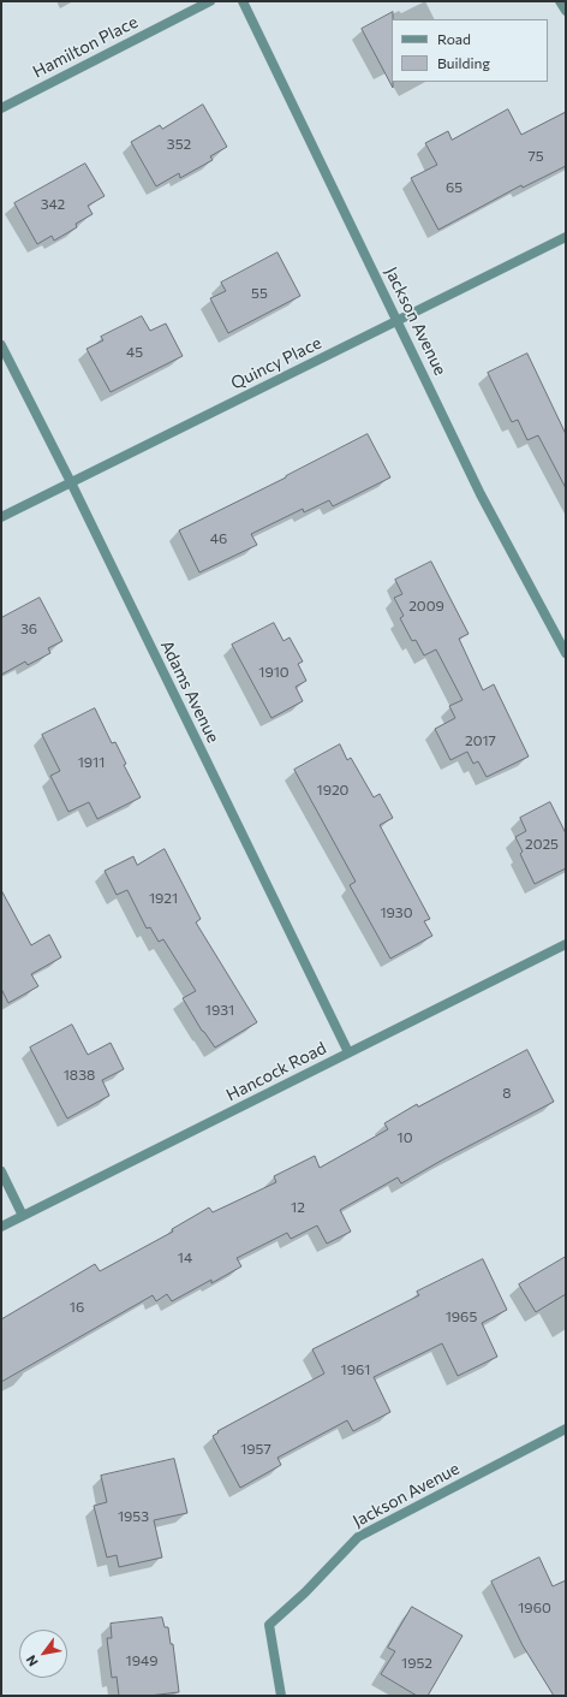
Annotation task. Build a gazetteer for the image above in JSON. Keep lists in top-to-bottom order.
{
  "streets": {
    "street": [
      "Hamilton Place",
      "Jackson Avenue",
      "Quincy Place",
      "Adams Avenue",
      "Hancock Road"
    ]
  },
  "crossings": [
    ["Jackson Avenue", "Quincy Place"],
    ["Quincy Place", "Adams Avenue"],
    ["Adams Avenue", "Hancock Road"]
  ],
  "house_numbers": [
    "352",
    "75",
    "65",
    "342",
    "55",
    "45",
    "46",
    "2009",
    "36",
    "1910",
    "2017",
    "1911",
    "1920",
    "2025",
    "1921",
    "1930",
    "1931",
    "1838",
    "8",
    "10",
    "12",
    "14",
    "16",
    "1965",
    "1961",
    "1957",
    "1953",
    "1960",
    "1949",
    "1952"
  ],
  "legend": ["Road", "Building"],
  "north": "bottom left"
}
